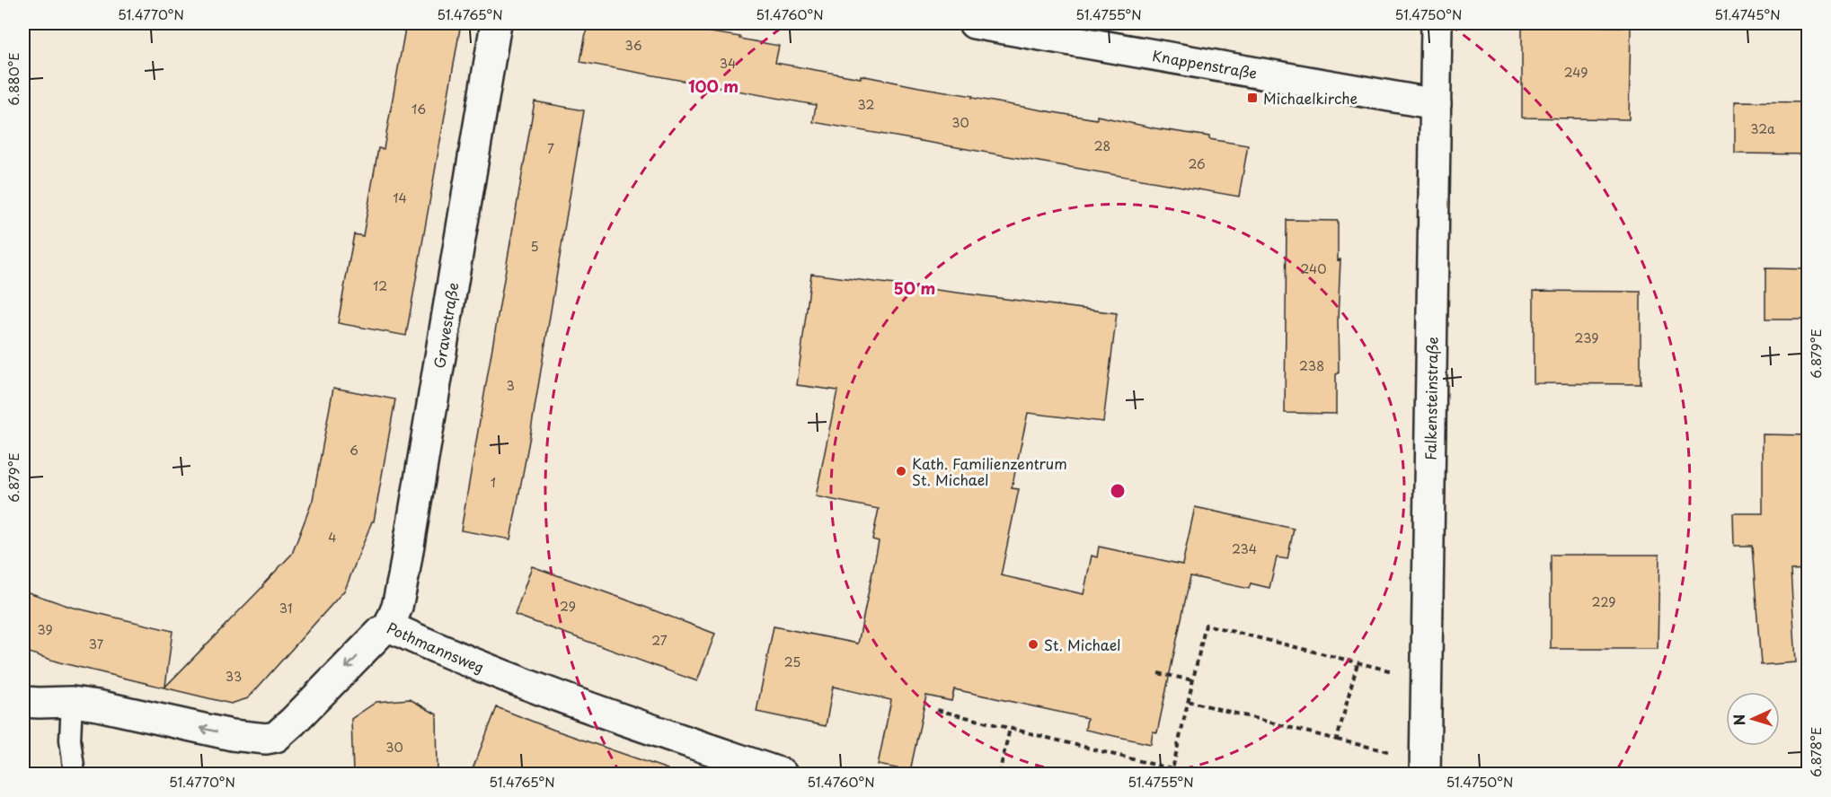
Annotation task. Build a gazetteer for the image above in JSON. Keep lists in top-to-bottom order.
{
  "streets": {
    "street": [
      "Knappenstraße",
      "Gravestraße",
      "Falkensteinstraße",
      "Pothmannsweg"
    ]
  },
  "crossings": [
    ["Knappenstraße", "Falkensteinstraße"],
    ["Gravestraße", "Pothmannsweg"]
  ],
  "one_way": ["Pothmannsweg"],
  "places": {
    "transit": ["Michaelkirche"],
    "other": ["Kath. Familienzentrum St. Michael", "St. Michael"]
  },
  "house_numbers": [
    "36",
    "34",
    "249",
    "32",
    "16",
    "30",
    "32a",
    "28",
    "7",
    "26",
    "14",
    "5",
    "240",
    "12",
    "239",
    "238",
    "3",
    "6",
    "1",
    "4",
    "234",
    "229",
    "29",
    "31",
    "39",
    "27",
    "37",
    "25",
    "33",
    "30"
  ],
  "north": "left",
  "coordinates": [
    "51.4770°N",
    "51.4765°N",
    "51.4760°N",
    "51.4755°N",
    "51.4750°N",
    "51.4745°N",
    "6.880°E",
    "6.879°E",
    "6.878°E"
  ],
  "rings": ["100 m", "50 m"]
}
